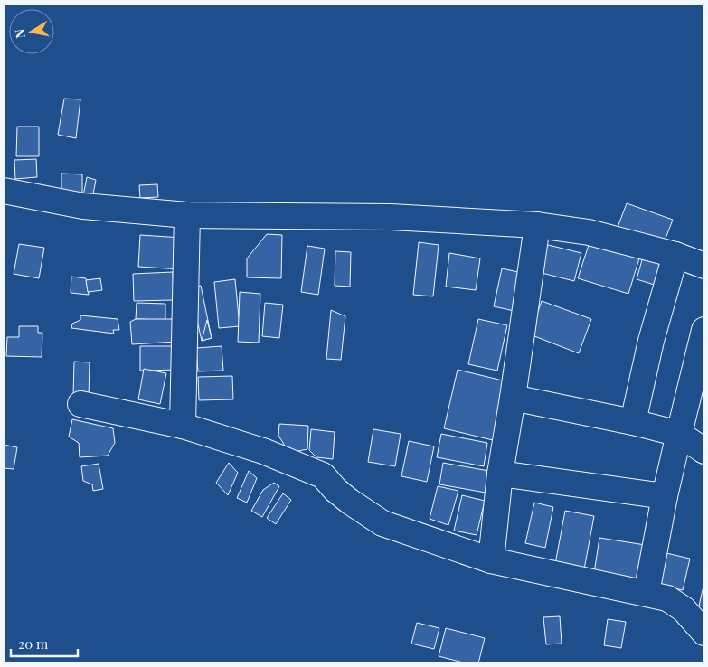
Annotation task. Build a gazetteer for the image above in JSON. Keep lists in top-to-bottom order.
{
  "scale_bar": "20 m",
  "north": "left"
}
